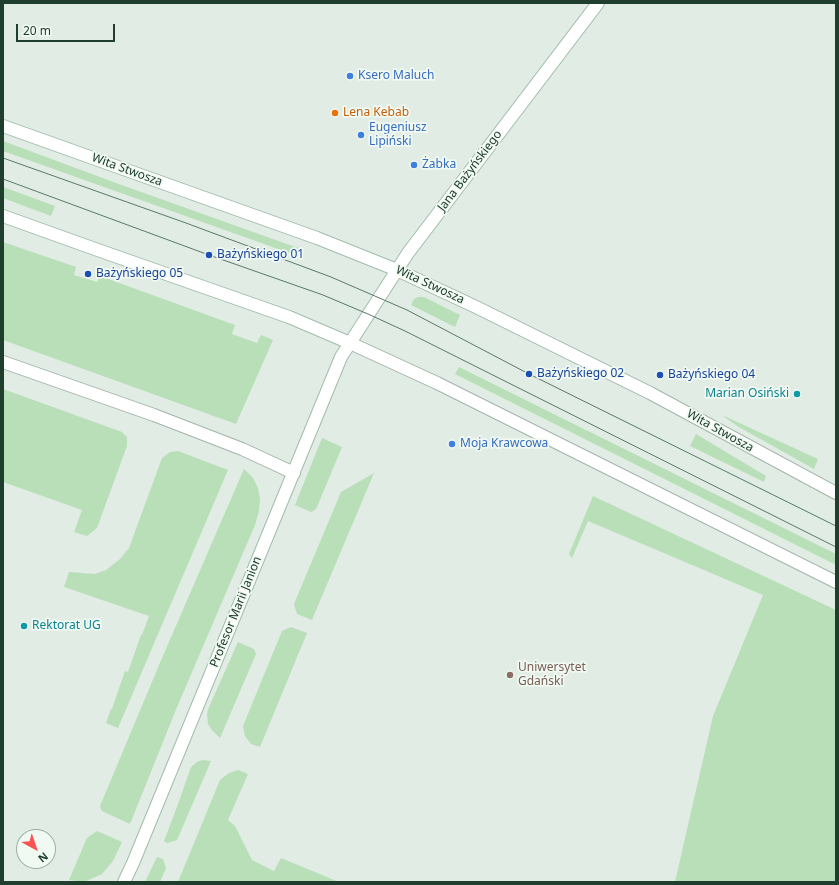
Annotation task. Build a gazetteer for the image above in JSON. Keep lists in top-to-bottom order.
{
  "streets": {
    "street": ["Wita Stwosza", "Jana Bażyńskiego", "Profesor Marii Janion"]
  },
  "crossings": [
    ["Wita Stwosza", "Jana Bażyńskiego"],
    ["Jana Bażyńskiego", "Profesor Marii Janion"]
  ],
  "places": [
    "Ksero Maluch",
    "Lena Kebab",
    "Eugeniusz Lipiński",
    "Żabka",
    "Bażyńskiego 01",
    "Bażyńskiego 05",
    "Bażyńskiego 02",
    "Bażyńskiego 04",
    "Marian Osiński",
    "Moja Krawcowa",
    "Rektorat UG",
    "Uniwersytet Gdański"
  ],
  "scale_bar": "20 m",
  "north": "bottom right"
}
